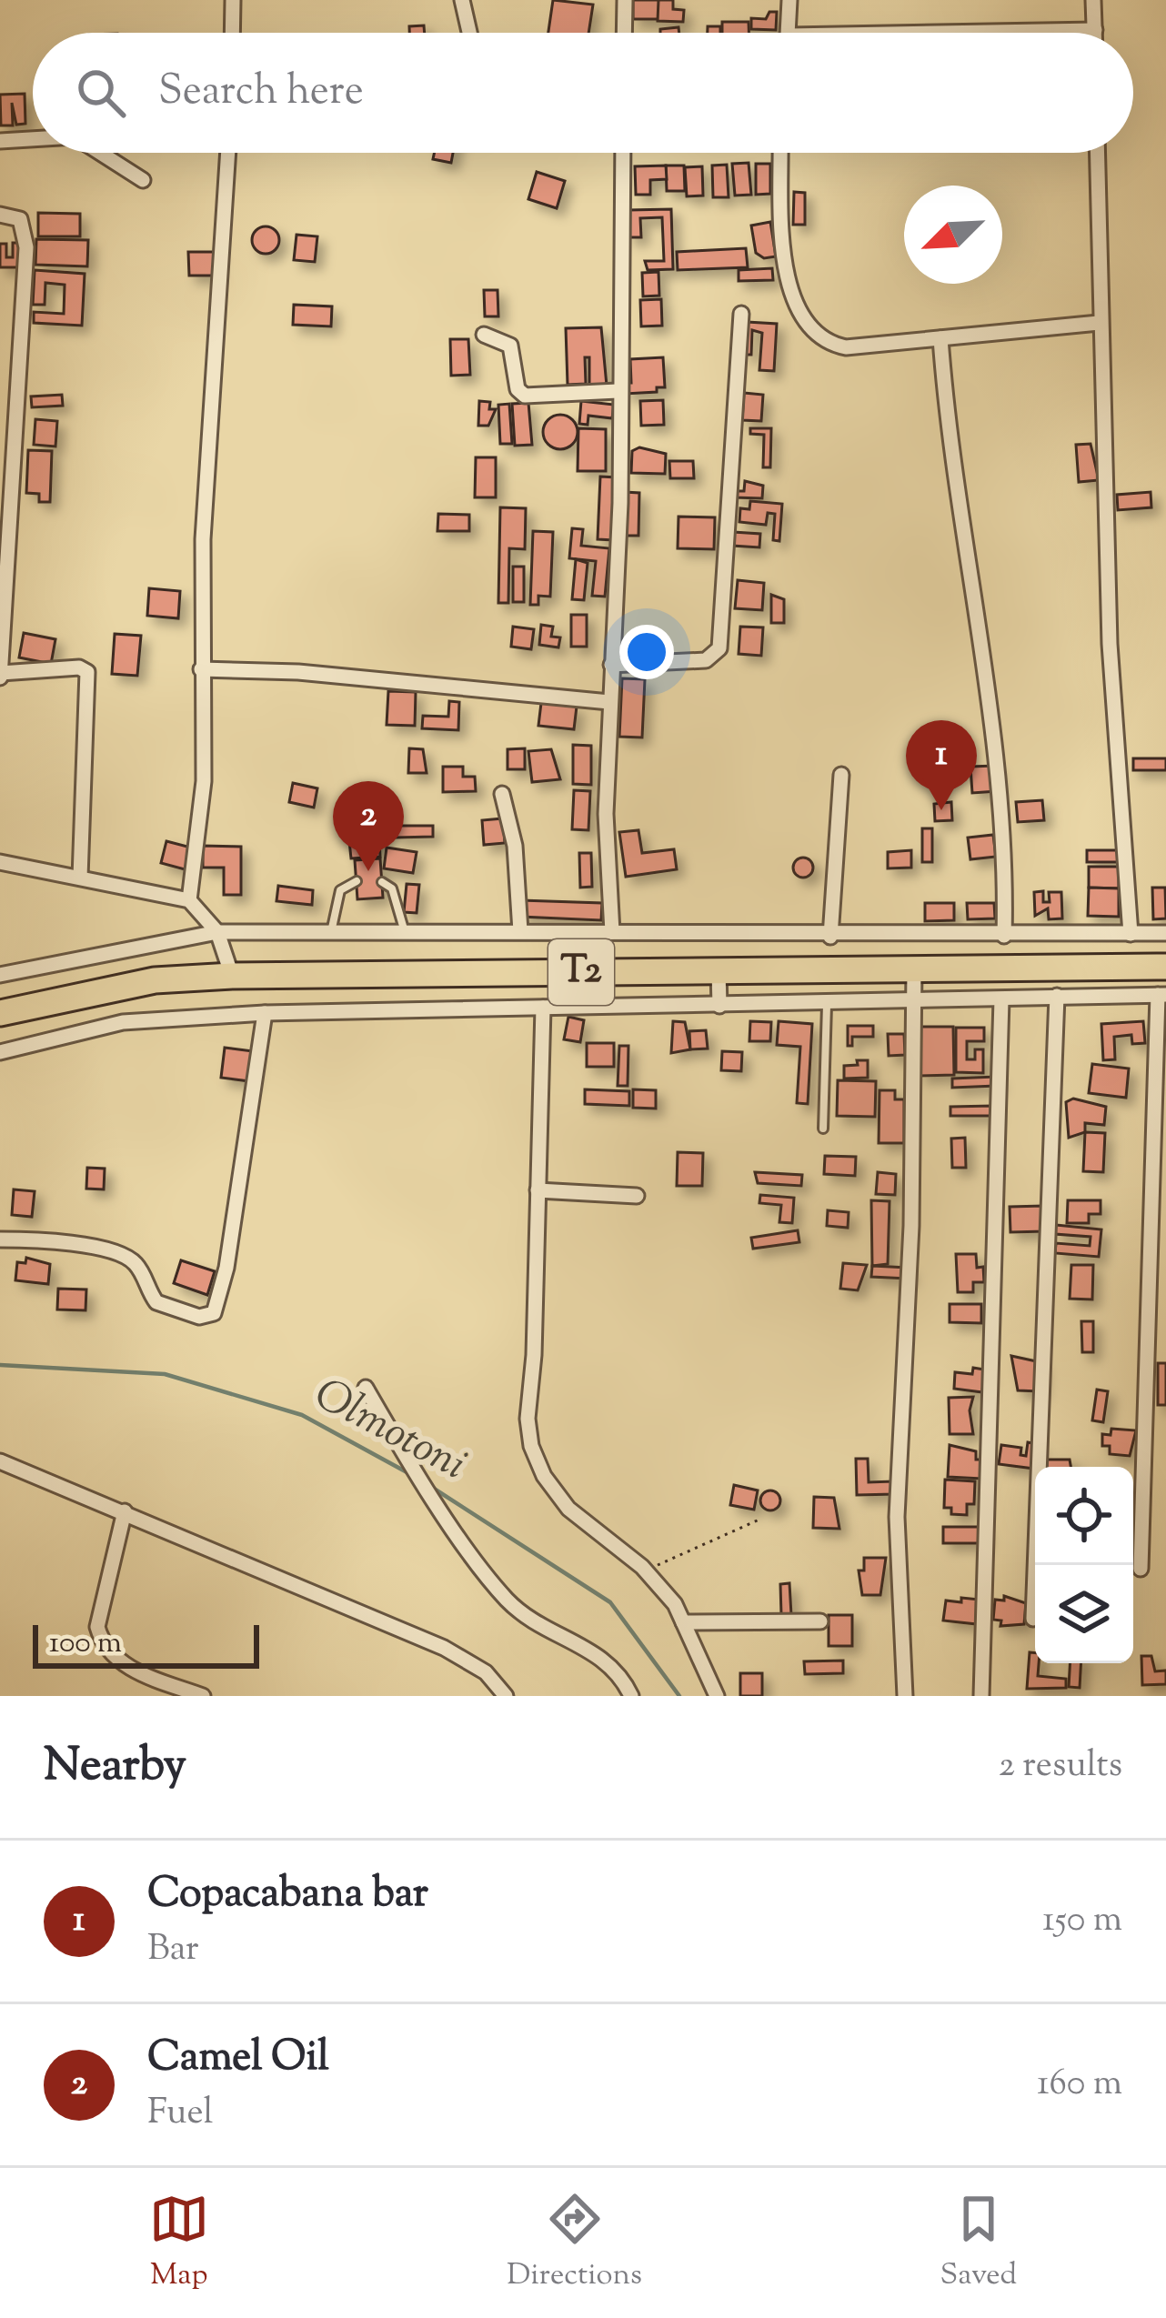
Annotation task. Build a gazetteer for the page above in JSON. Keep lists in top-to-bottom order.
{
  "streets": {
    "highway": ["T2"]
  },
  "water": ["Olmotoni"],
  "scale_bar": "100 m",
  "north": "bottom left",
  "page": {
    "search": "Search here",
    "pins": ["1", "2"],
    "scale": "100 m",
    "heading": ["Nearby", "2 results"],
    "list": [
      {
        "mark": "1",
        "name": "Copacabana bar",
        "note": "Bar",
        "value": "150 m"
      },
      {
        "mark": "2",
        "name": "Camel Oil",
        "note": "Fuel",
        "value": "160 m"
      }
    ],
    "nav": ["Map", "Directions", "Saved"]
  }
}
